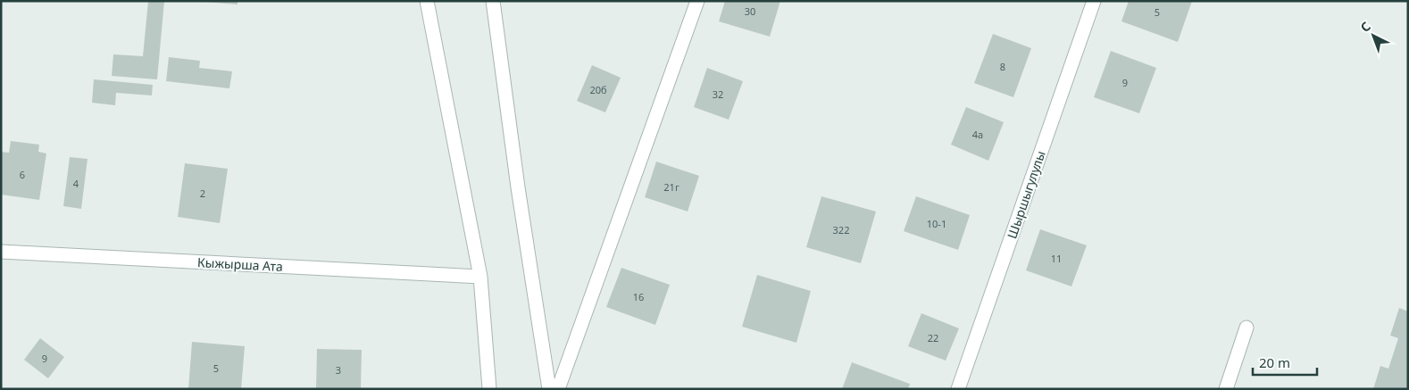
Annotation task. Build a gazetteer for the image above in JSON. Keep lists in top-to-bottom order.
{
  "streets": {
    "street": ["Шыршыгулулы", "Кыжырша Ата"]
  },
  "house_numbers": [
    "30",
    "5",
    "8",
    "9",
    "20б",
    "32",
    "4а",
    "6",
    "4",
    "21г",
    "2",
    "10-1",
    "322",
    "11",
    "16",
    "22",
    "9",
    "5",
    "3"
  ],
  "scale_bar": "20 m",
  "north": "top left"
}
